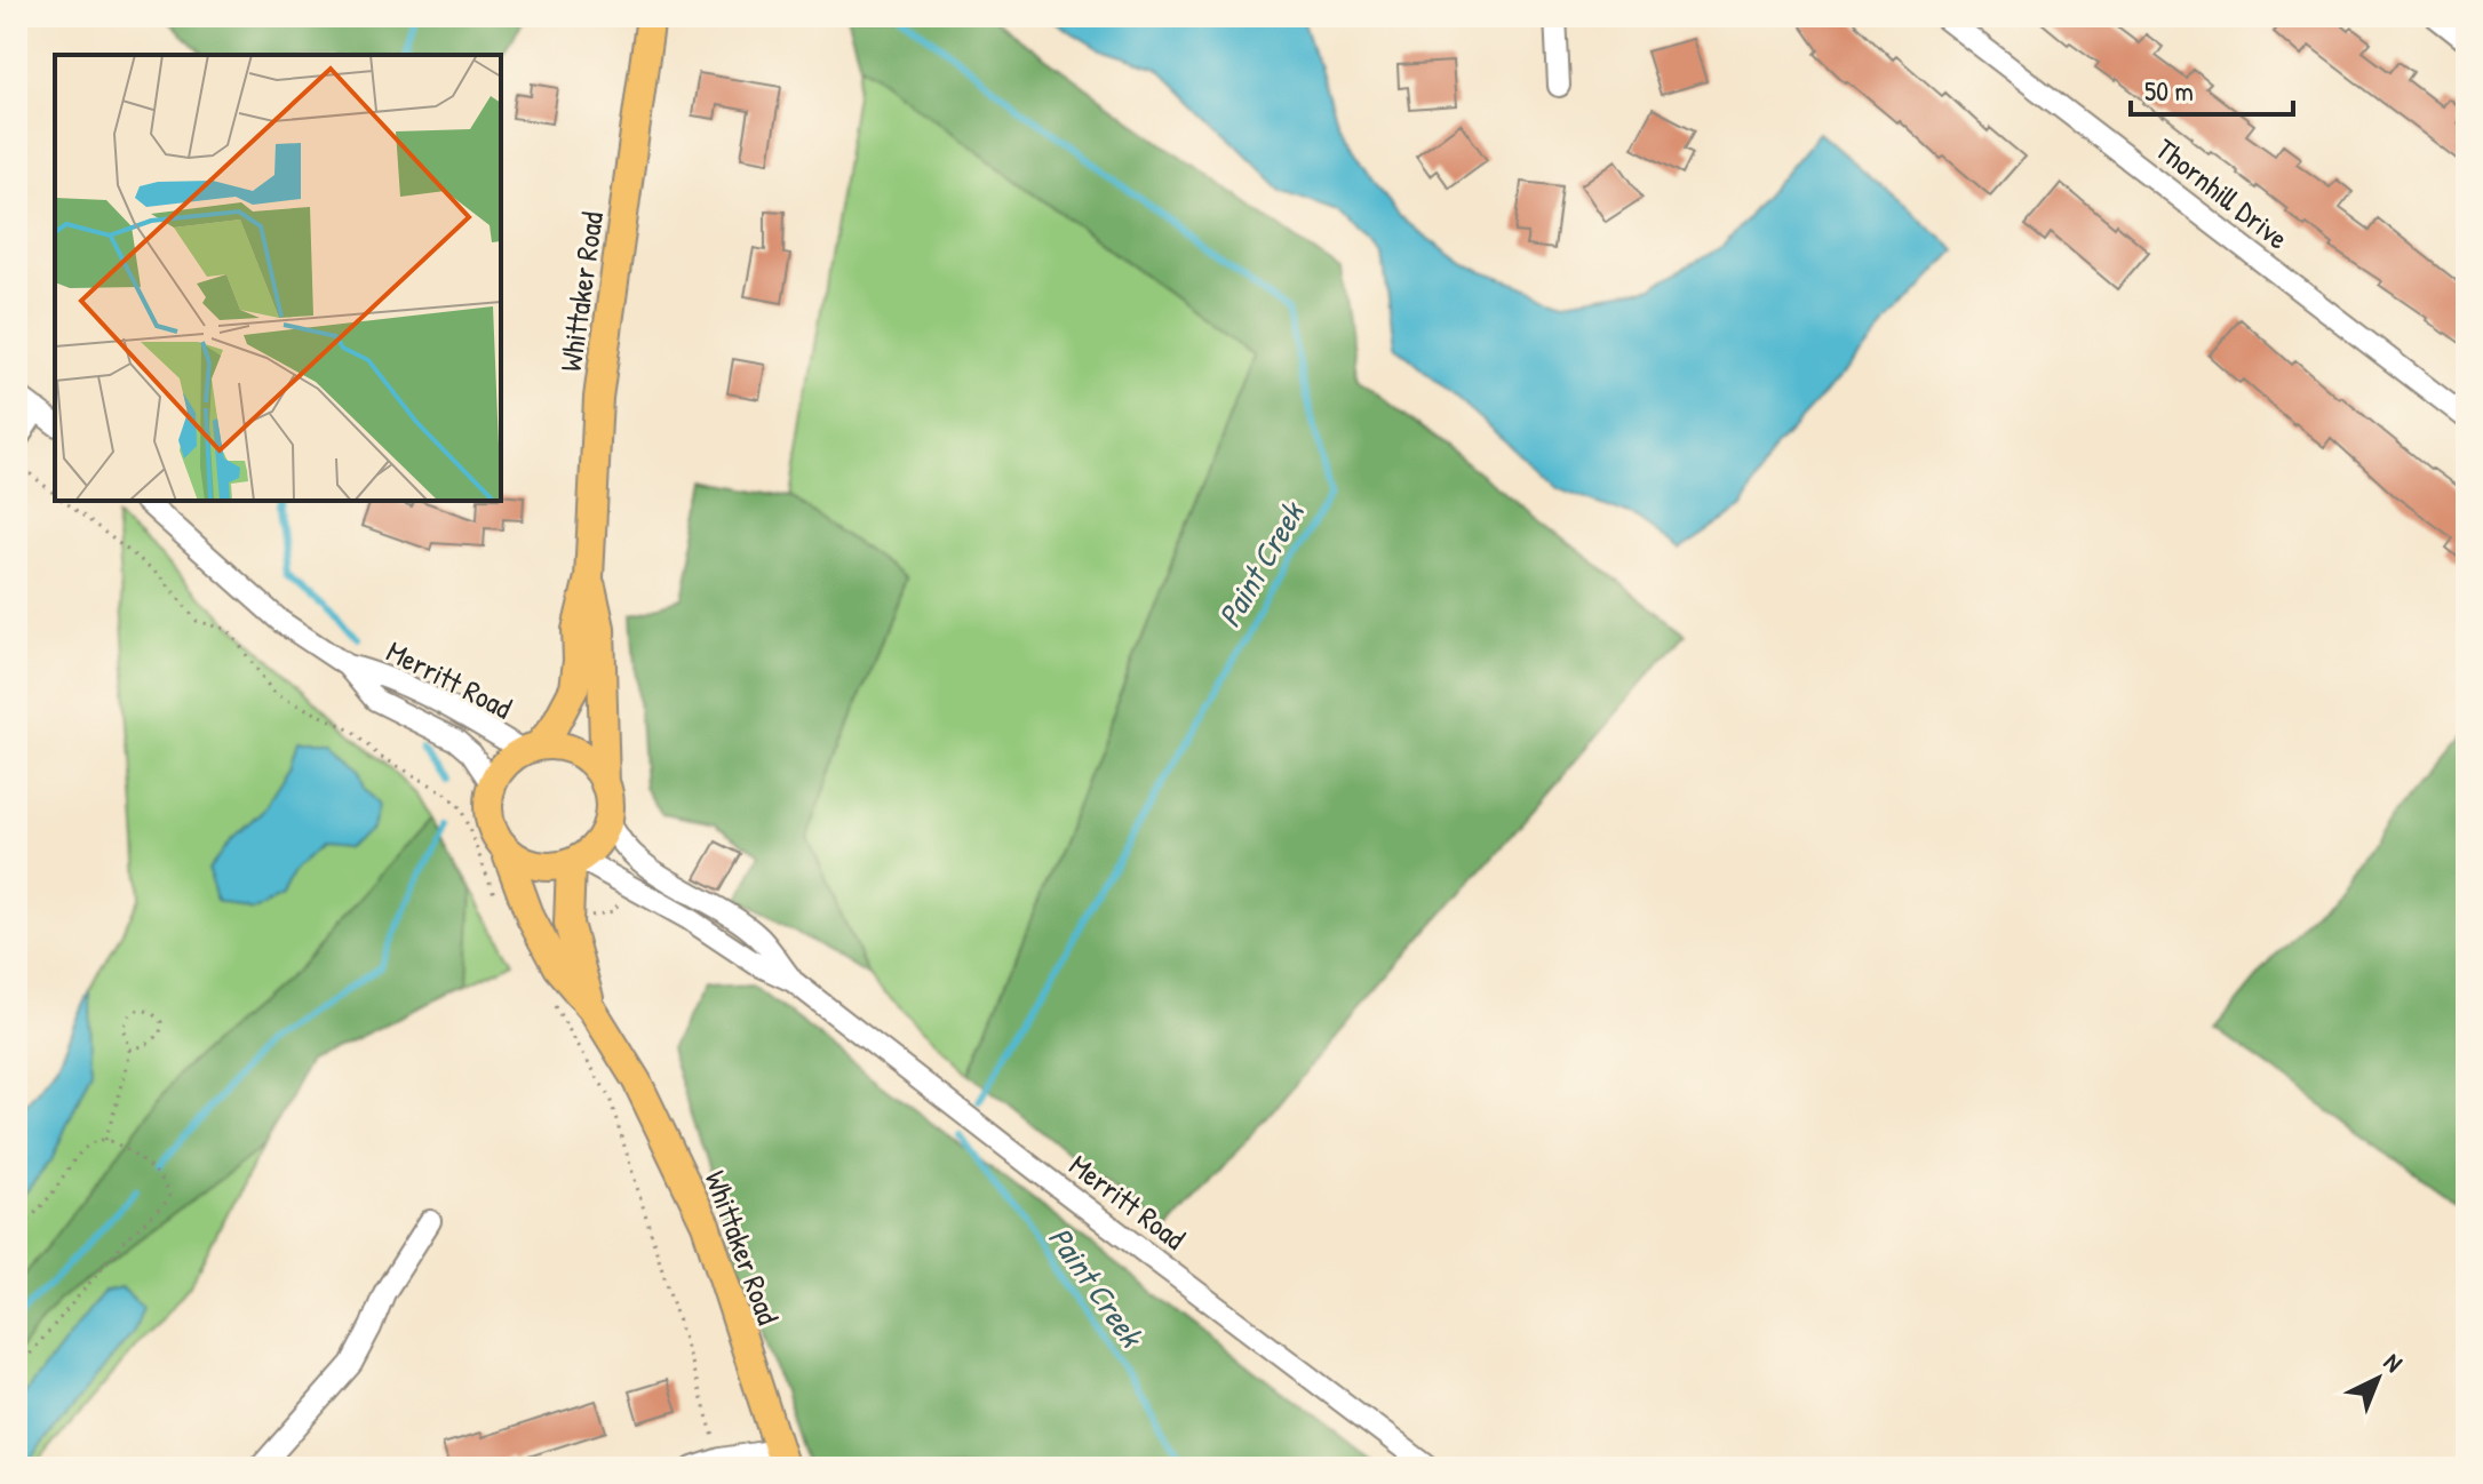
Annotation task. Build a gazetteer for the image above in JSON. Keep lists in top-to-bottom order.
{
  "streets": {
    "main road": ["Whittaker Road"],
    "street": ["Thornhill Drive", "Merritt Road"]
  },
  "crossings": [
    ["Whittaker Road", "Merritt Road"]
  ],
  "water": ["Paint Creek"],
  "scale_bar": "50 m",
  "north": "top right"
}
